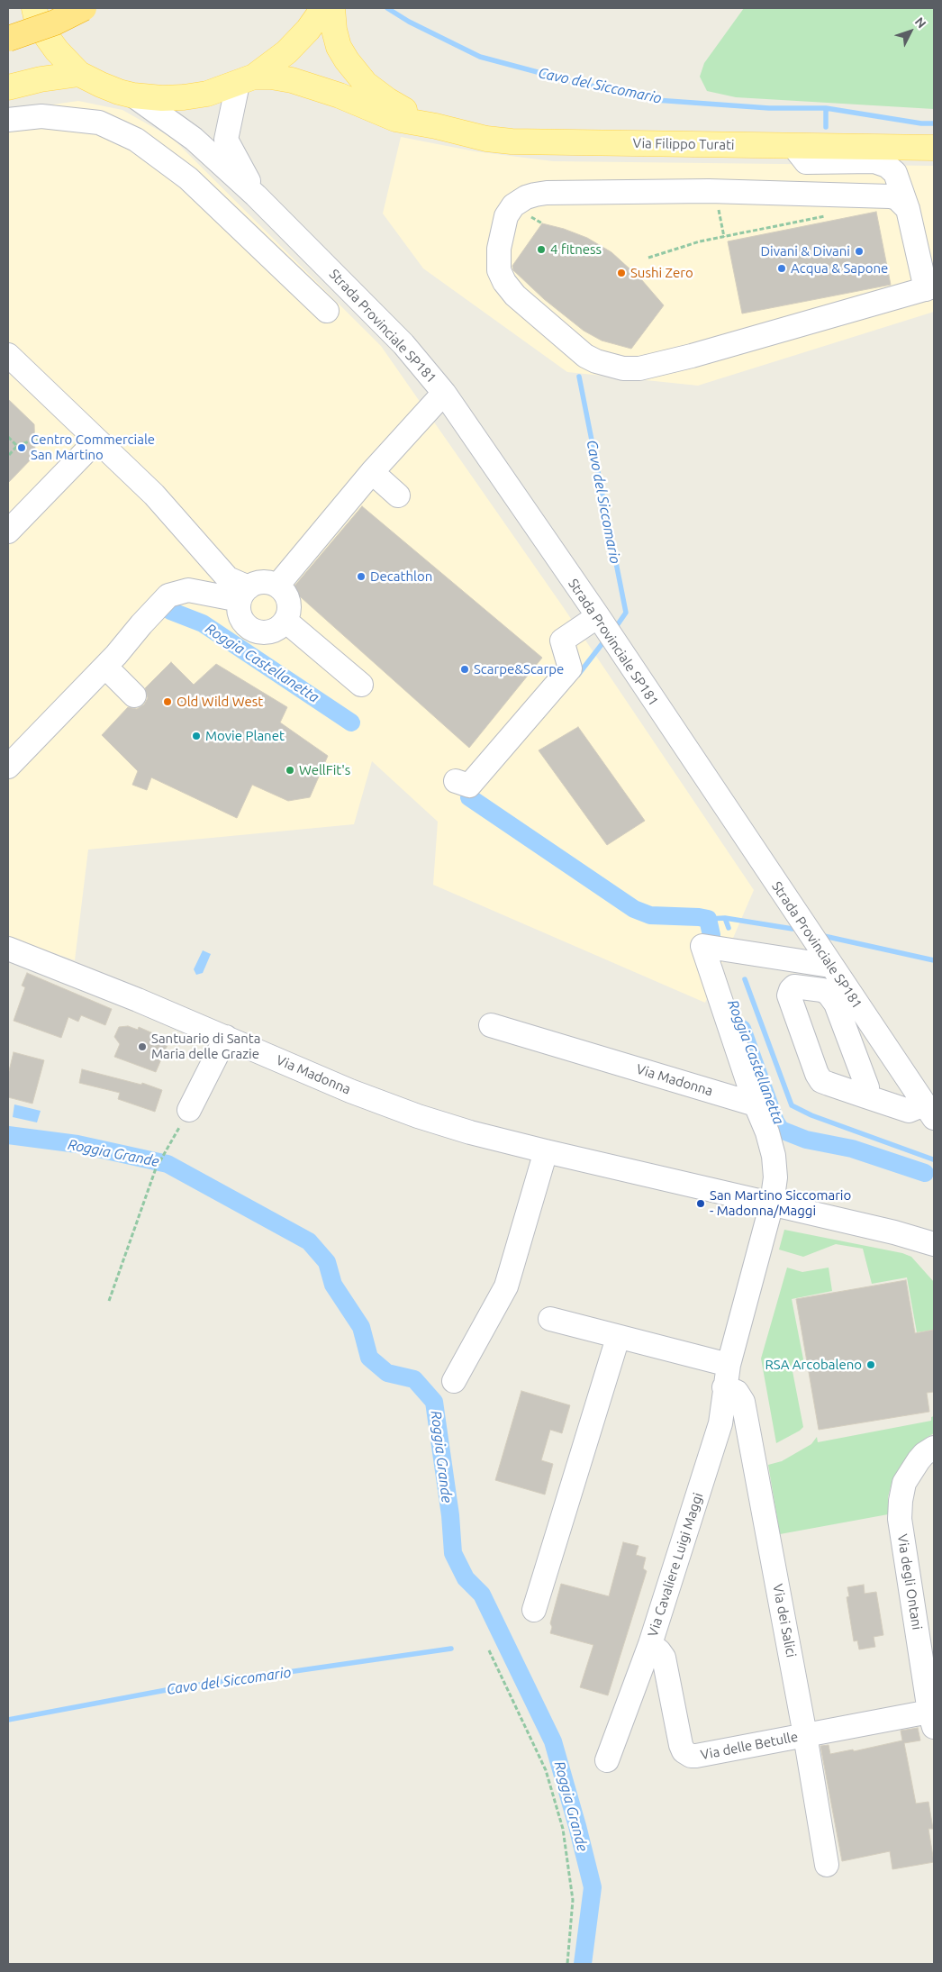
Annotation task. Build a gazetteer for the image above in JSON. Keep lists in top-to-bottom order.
{
  "streets": {
    "main road": ["Via Filippo Turati"],
    "street": [
      "Strada Provinciale SP181",
      "Via Madonna",
      "Via Cavaliere Luigi Maggi",
      "Via degli Ontani",
      "Via dei Salici",
      "Via delle Betulle"
    ]
  },
  "crossings": [
    ["Via Filippo Turati", "Strada Provinciale SP181"],
    ["Via Madonna", "Via Cavaliere Luigi Maggi"],
    ["Via Cavaliere Luigi Maggi", "Via dei Salici"],
    ["Via Cavaliere Luigi Maggi", "Via delle Betulle"],
    ["Via degli Ontani", "Via delle Betulle"],
    ["Via dei Salici", "Via delle Betulle"]
  ],
  "water": ["Cavo del Siccomario", "Roggia Castellanetta", "Roggia Grande"],
  "places": [
    "4 fitness",
    "Divani & Divani",
    "Acqua & Sapone",
    "Sushi Zero",
    "Centro Commerciale San Martino",
    "Decathlon",
    "Scarpe&Scarpe",
    "Old Wild West",
    "Movie Planet",
    "WellFit's",
    "Santuario di Santa Maria delle Grazie",
    "San Martino Siccomario - Madonna/Maggi",
    "RSA Arcobaleno"
  ],
  "north": "top right"
}
